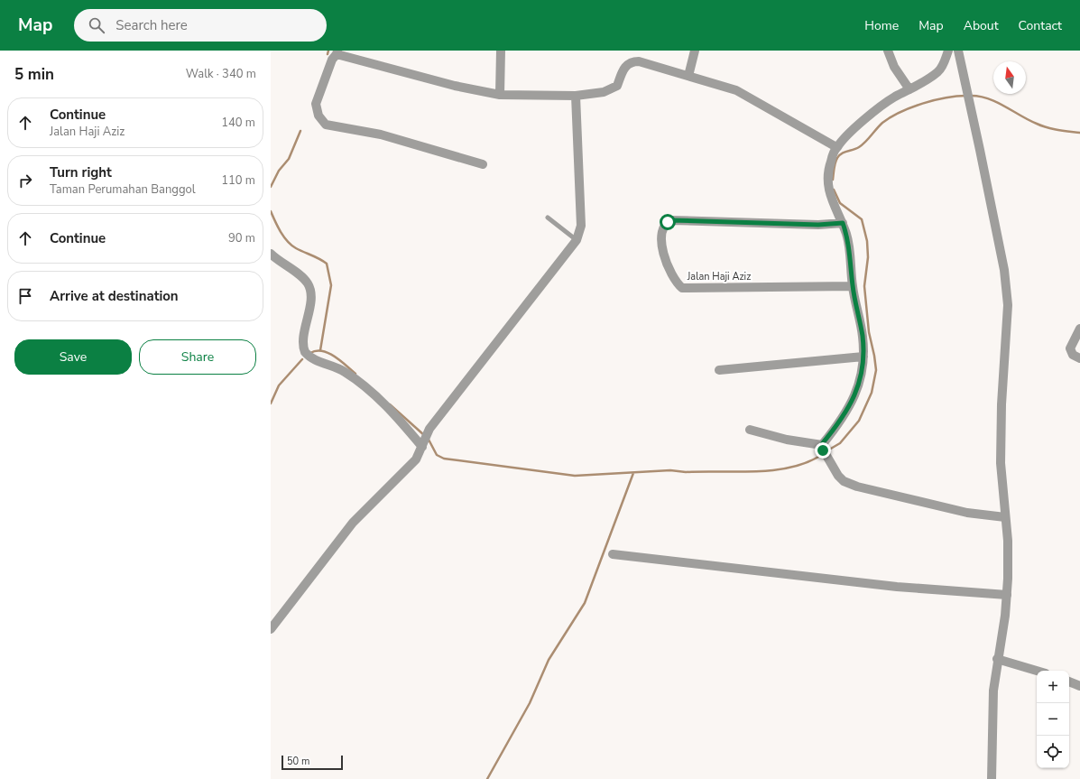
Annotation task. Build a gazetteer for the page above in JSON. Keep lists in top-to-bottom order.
{
  "streets": {
    "street": ["Jalan Haji Aziz"]
  },
  "scale_bar": "50 m",
  "north": "top",
  "page": {
    "header": "Map",
    "search": "Search here",
    "nav": [
      "Home",
      "Map",
      "About",
      "Contact"
    ],
    "heading": ["5 min", "Walk · 340 m"],
    "list": [
      ["Continue", "Jalan Haji Aziz", "140 m"],
      ["Turn right", "Taman Perumahan Banggol", "110 m"],
      ["Continue", "90 m"],
      "Arrive at destination"
    ],
    "buttons": ["Save", "Share"],
    "map_buttons": ["+", "−"],
    "scale": "50 m"
  }
}
